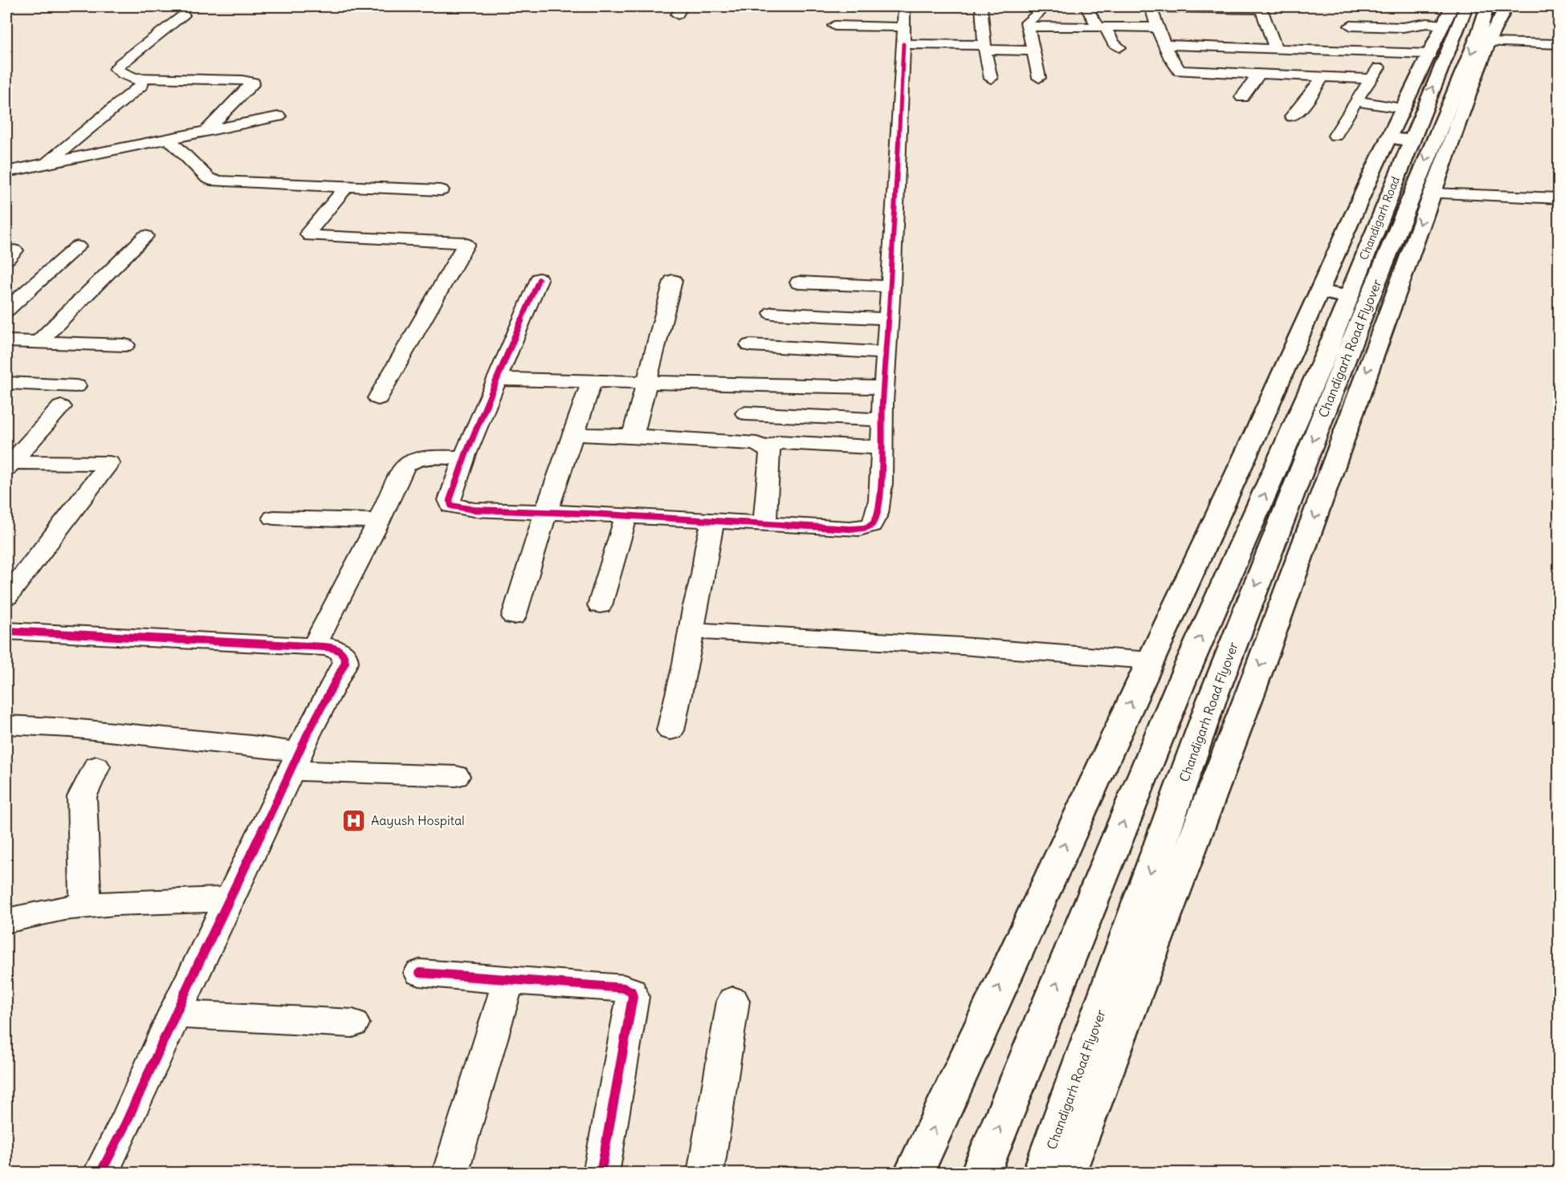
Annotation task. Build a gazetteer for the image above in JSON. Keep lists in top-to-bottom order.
{
  "streets": {
    "main road": ["Chandigarh Road", "Chandigarh Road Flyover"]
  },
  "crossings": [
    ["Chandigarh Road", "Chandigarh Road Flyover"]
  ],
  "places": {
    "hospital": ["Aayush Hospital"]
  }
}
